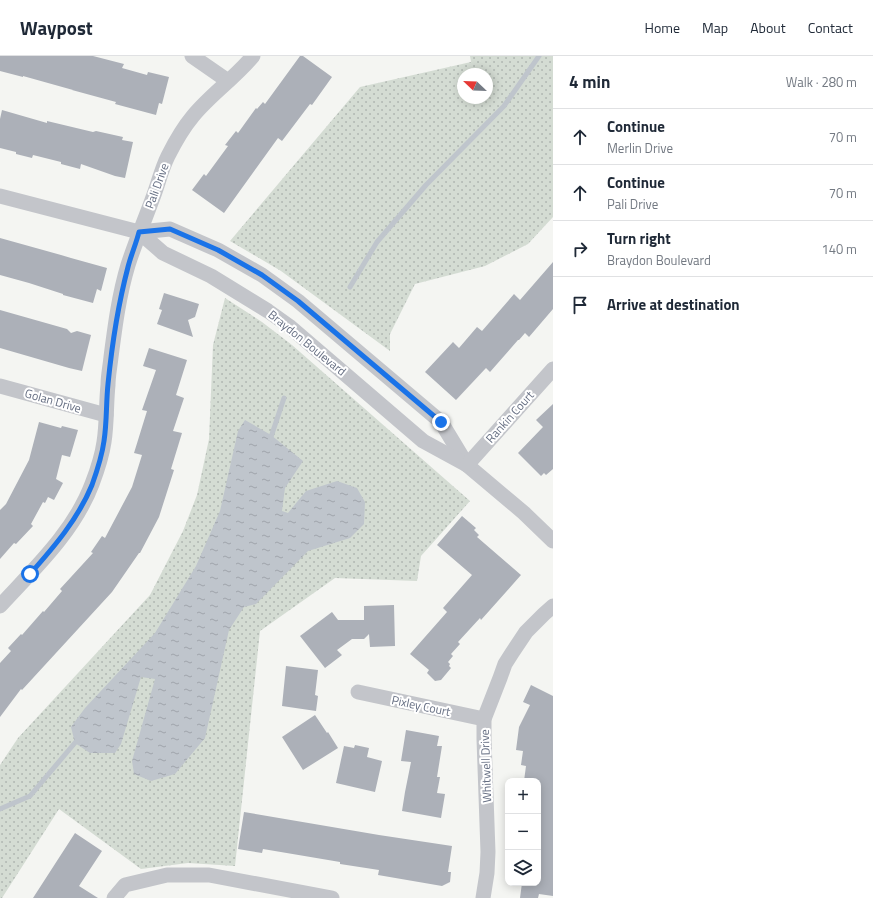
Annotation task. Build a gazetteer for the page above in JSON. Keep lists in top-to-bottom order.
{
  "streets": {
    "street": [
      "Pali Drive",
      "Braydon Boulevard",
      "Golan Drive",
      "Rankin Court",
      "Pixley Court",
      "Whitwell Drive"
    ]
  },
  "crossings": [
    ["Pali Drive", "Braydon Boulevard"],
    ["Pali Drive", "Golan Drive"],
    ["Braydon Boulevard", "Rankin Court"],
    ["Pixley Court", "Whitwell Drive"]
  ],
  "north": "top left",
  "page": {
    "header": "Waypost",
    "nav": [
      "Home",
      "Map",
      "About",
      "Contact"
    ],
    "heading": ["4 min", "Walk · 280 m"],
    "list": [
      ["Continue", "Merlin Drive", "70 m"],
      ["Continue", "Pali Drive", "70 m"],
      ["Turn right", "Braydon Boulevard", "140 m"],
      "Arrive at destination"
    ],
    "map_buttons": ["+", "−"]
  }
}
